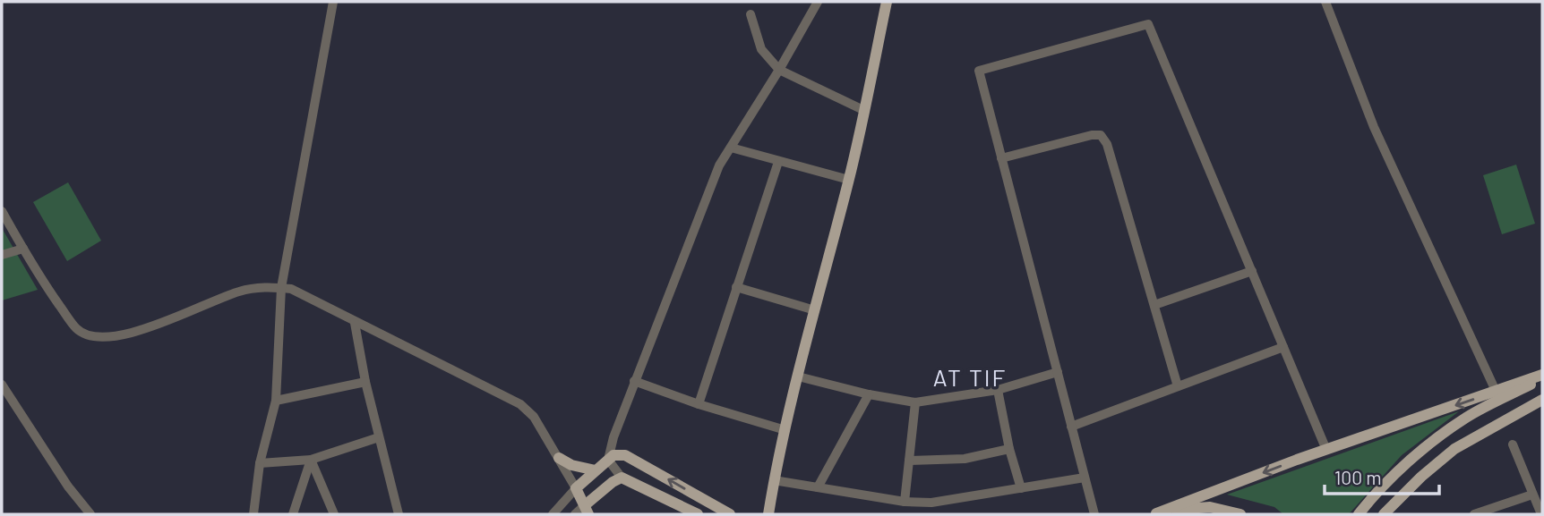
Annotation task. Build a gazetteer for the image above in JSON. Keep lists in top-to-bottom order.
{
  "districts": ["AT TIF"],
  "scale_bar": "100 m"
}
